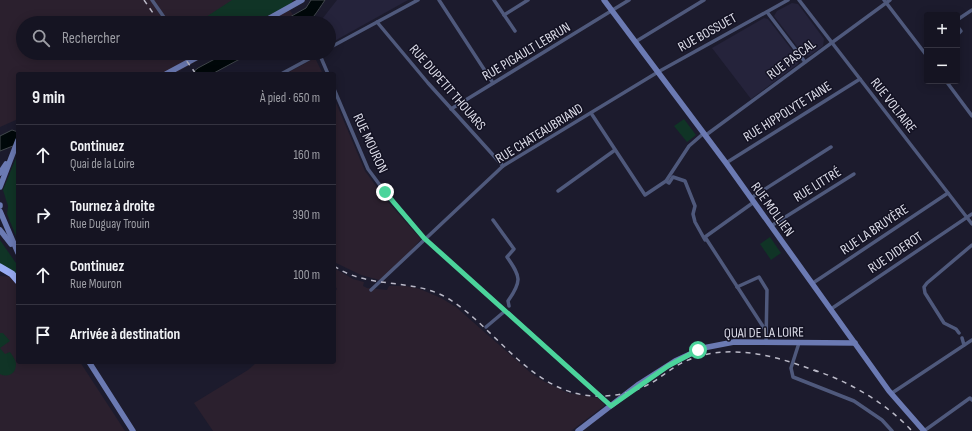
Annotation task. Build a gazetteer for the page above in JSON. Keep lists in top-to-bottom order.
{
  "streets": {
    "street": [
      "RUE BOSSUET",
      "RUE PIGAULT LEBRUN",
      "RUE PASCAL",
      "RUE DUPETIT THOUARS",
      "RUE VOLTAIRE",
      "RUE HIPPOLYTE TAINE",
      "RUE CHATEAUBRIAND",
      "RUE MOURON",
      "RUE LITTRÉ",
      "RUE MOLLIEN",
      "RUE LA BRUYÈRE",
      "RUE DIDEROT",
      "QUAI DE LA LOIRE"
    ]
  },
  "crossings": [
    ["RUE BOSSUET", "RUE CHATEAUBRIAND"],
    ["RUE BOSSUET", "RUE MOLLIEN"],
    ["RUE PIGAULT LEBRUN", "RUE DUPETIT THOUARS"],
    ["RUE PIGAULT LEBRUN", "RUE MOLLIEN"],
    ["RUE PASCAL", "RUE VOLTAIRE"],
    ["RUE PASCAL", "RUE MOLLIEN"],
    ["RUE DUPETIT THOUARS", "RUE CHATEAUBRIAND"],
    ["RUE VOLTAIRE", "RUE HIPPOLYTE TAINE"],
    ["RUE VOLTAIRE", "RUE LA BRUYÈRE"],
    ["RUE VOLTAIRE", "RUE DIDEROT"],
    ["RUE HIPPOLYTE TAINE", "RUE MOLLIEN"],
    ["RUE CHATEAUBRIAND", "RUE MOURON"],
    ["RUE CHATEAUBRIAND", "RUE MOLLIEN"],
    ["RUE MOURON", "QUAI DE LA LOIRE"],
    ["RUE LITTRÉ", "RUE MOLLIEN"],
    ["RUE MOLLIEN", "RUE LA BRUYÈRE"],
    ["RUE MOLLIEN", "RUE DIDEROT"],
    ["RUE MOLLIEN", "QUAI DE LA LOIRE"]
  ],
  "page": {
    "map_buttons": ["+", "−"],
    "search": "Rechercher",
    "heading": ["9 min", "À pied · 650 m"],
    "list": [
      ["Continuez", "Quai de la Loire", "160 m"],
      ["Tournez à droite", "Rue Duguay Trouin", "390 m"],
      ["Continuez", "Rue Mouron", "100 m"],
      "Arrivée à destination"
    ]
  }
}
